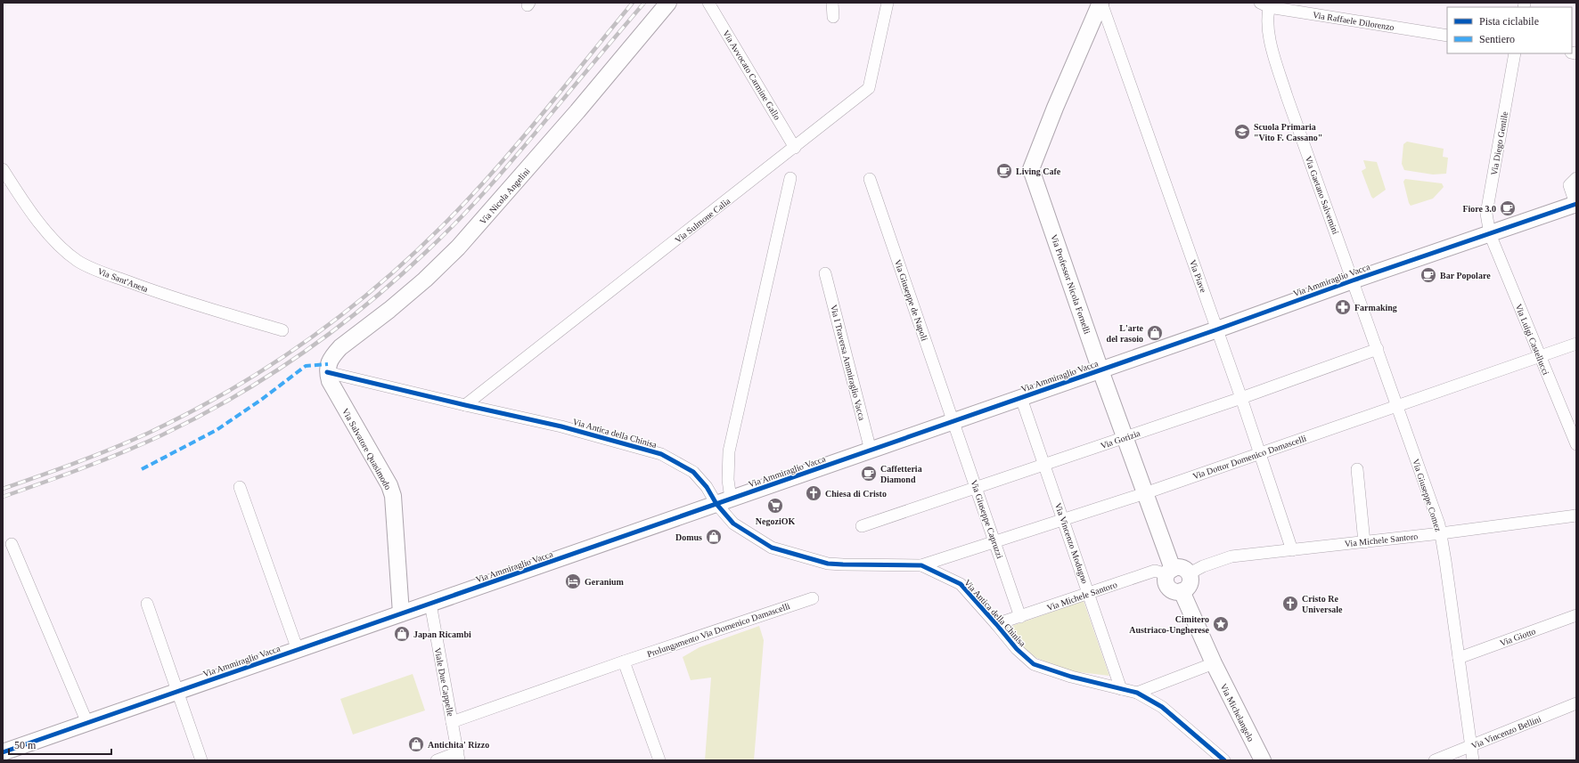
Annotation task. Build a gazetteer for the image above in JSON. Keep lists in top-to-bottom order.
{
  "streets": {
    "street": [
      "Via Raffaele Dilorenzo",
      "Via Avvocato Carmine Gallo",
      "Via Diego Gentile",
      "Via Gaetano Salvemini",
      "Via Nicola Angelini",
      "Via Sulmone Calia",
      "Via Piave",
      "Via Sant'Aneta",
      "Via Ammiraglio Vacca",
      "Via Professor Nicola Fornelli",
      "Via Giuseppe de Napoli",
      "Via Luigi Castellucci",
      "Via I Traversa Ammiraglio Vacca",
      "Via Antica della Chinisa",
      "Via Gorizia",
      "Via Salvatore Quasimodo",
      "Via Dottor Domenico Damascelli",
      "Via Giuseppe Comez",
      "Via Giuseppe Capruzzi",
      "Via Michele Santoro",
      "Via Vincenzo Modugno",
      "Prolungamento Via Domenico Damascelli",
      "Via Giotto",
      "Viale Due Cappelle",
      "Via Michelangelo",
      "Via Vincenzo Bellini"
    ]
  },
  "crossings": [
    ["Via Raffaele Dilorenzo", "Via Gaetano Salvemini"],
    ["Via Avvocato Carmine Gallo", "Via Sulmone Calia"],
    ["Via Diego Gentile", "Via Ammiraglio Vacca"],
    ["Via Diego Gentile", "Via Luigi Castellucci"],
    ["Via Gaetano Salvemini", "Via Ammiraglio Vacca"],
    ["Via Gaetano Salvemini", "Via Giuseppe Comez"],
    ["Via Nicola Angelini", "Via Antica della Chinisa"],
    ["Via Nicola Angelini", "Via Salvatore Quasimodo"],
    ["Via Sulmone Calia", "Via Antica della Chinisa"],
    ["Via Piave", "Via Ammiraglio Vacca"],
    ["Via Piave", "Via Professor Nicola Fornelli"],
    ["Via Piave", "Via Gorizia"],
    ["Via Piave", "Via Dottor Domenico Damascelli"],
    ["Via Piave", "Via Michele Santoro"],
    ["Via Ammiraglio Vacca", "Via Professor Nicola Fornelli"],
    ["Via Ammiraglio Vacca", "Via Giuseppe de Napoli"],
    ["Via Ammiraglio Vacca", "Via Luigi Castellucci"],
    ["Via Ammiraglio Vacca", "Via I Traversa Ammiraglio Vacca"],
    ["Via Ammiraglio Vacca", "Via Antica della Chinisa"],
    ["Via Ammiraglio Vacca", "Via Salvatore Quasimodo"],
    ["Via Ammiraglio Vacca", "Via Giuseppe Comez"],
    ["Via Ammiraglio Vacca", "Via Giuseppe Capruzzi"],
    ["Via Ammiraglio Vacca", "Via Vincenzo Modugno"],
    ["Via Ammiraglio Vacca", "Viale Due Cappelle"],
    ["Via Professor Nicola Fornelli", "Via Gorizia"],
    ["Via Professor Nicola Fornelli", "Via Dottor Domenico Damascelli"],
    ["Via Professor Nicola Fornelli", "Via Michele Santoro"],
    ["Via Professor Nicola Fornelli", "Via Michelangelo"],
    ["Via Giuseppe de Napoli", "Via Giuseppe Capruzzi"],
    ["Via Luigi Castellucci", "Via Dottor Domenico Damascelli"],
    ["Via Antica della Chinisa", "Via Salvatore Quasimodo"],
    ["Via Antica della Chinisa", "Via Dottor Domenico Damascelli"],
    ["Via Antica della Chinisa", "Via Michele Santoro"],
    ["Via Antica della Chinisa", "Via Vincenzo Modugno"],
    ["Via Gorizia", "Via Giuseppe Comez"],
    ["Via Gorizia", "Via Giuseppe Capruzzi"],
    ["Via Gorizia", "Via Vincenzo Modugno"],
    ["Via Dottor Domenico Damascelli", "Via Giuseppe Comez"],
    ["Via Dottor Domenico Damascelli", "Via Giuseppe Capruzzi"],
    ["Via Dottor Domenico Damascelli", "Via Vincenzo Modugno"],
    ["Via Giuseppe Comez", "Via Michele Santoro"],
    ["Via Giuseppe Comez", "Via Giotto"],
    ["Via Giuseppe Comez", "Via Vincenzo Bellini"],
    ["Via Giuseppe Capruzzi", "Via Michele Santoro"],
    ["Via Michele Santoro", "Via Vincenzo Modugno"],
    ["Via Michele Santoro", "Via Michelangelo"],
    ["Prolungamento Via Domenico Damascelli", "Viale Due Cappelle"]
  ],
  "places": {
    "school or university": ["Scuola Primaria \"Vito F. Cassano\""],
    "cafe": [
      "Living Cafe",
      "Fiore 3.0",
      "Bar Popolare",
      "Caffetteria Diamond"
    ],
    "pharmacy": ["Farmaking"],
    "shop": [
      "L'arte del rasoio",
      "Domus",
      "Japan Ricambi",
      "Antichita' Rizzo"
    ],
    "church": ["Chiesa di Cristo", "Cristo Re Universale"],
    "supermarket": ["NegoziOK"],
    "hotel": ["Geranium"],
    "place": ["Cimitero Austriaco-Ungherese"]
  },
  "legend": ["Pista ciclabile", "Sentiero"],
  "scale_bar": "50 m"
}
